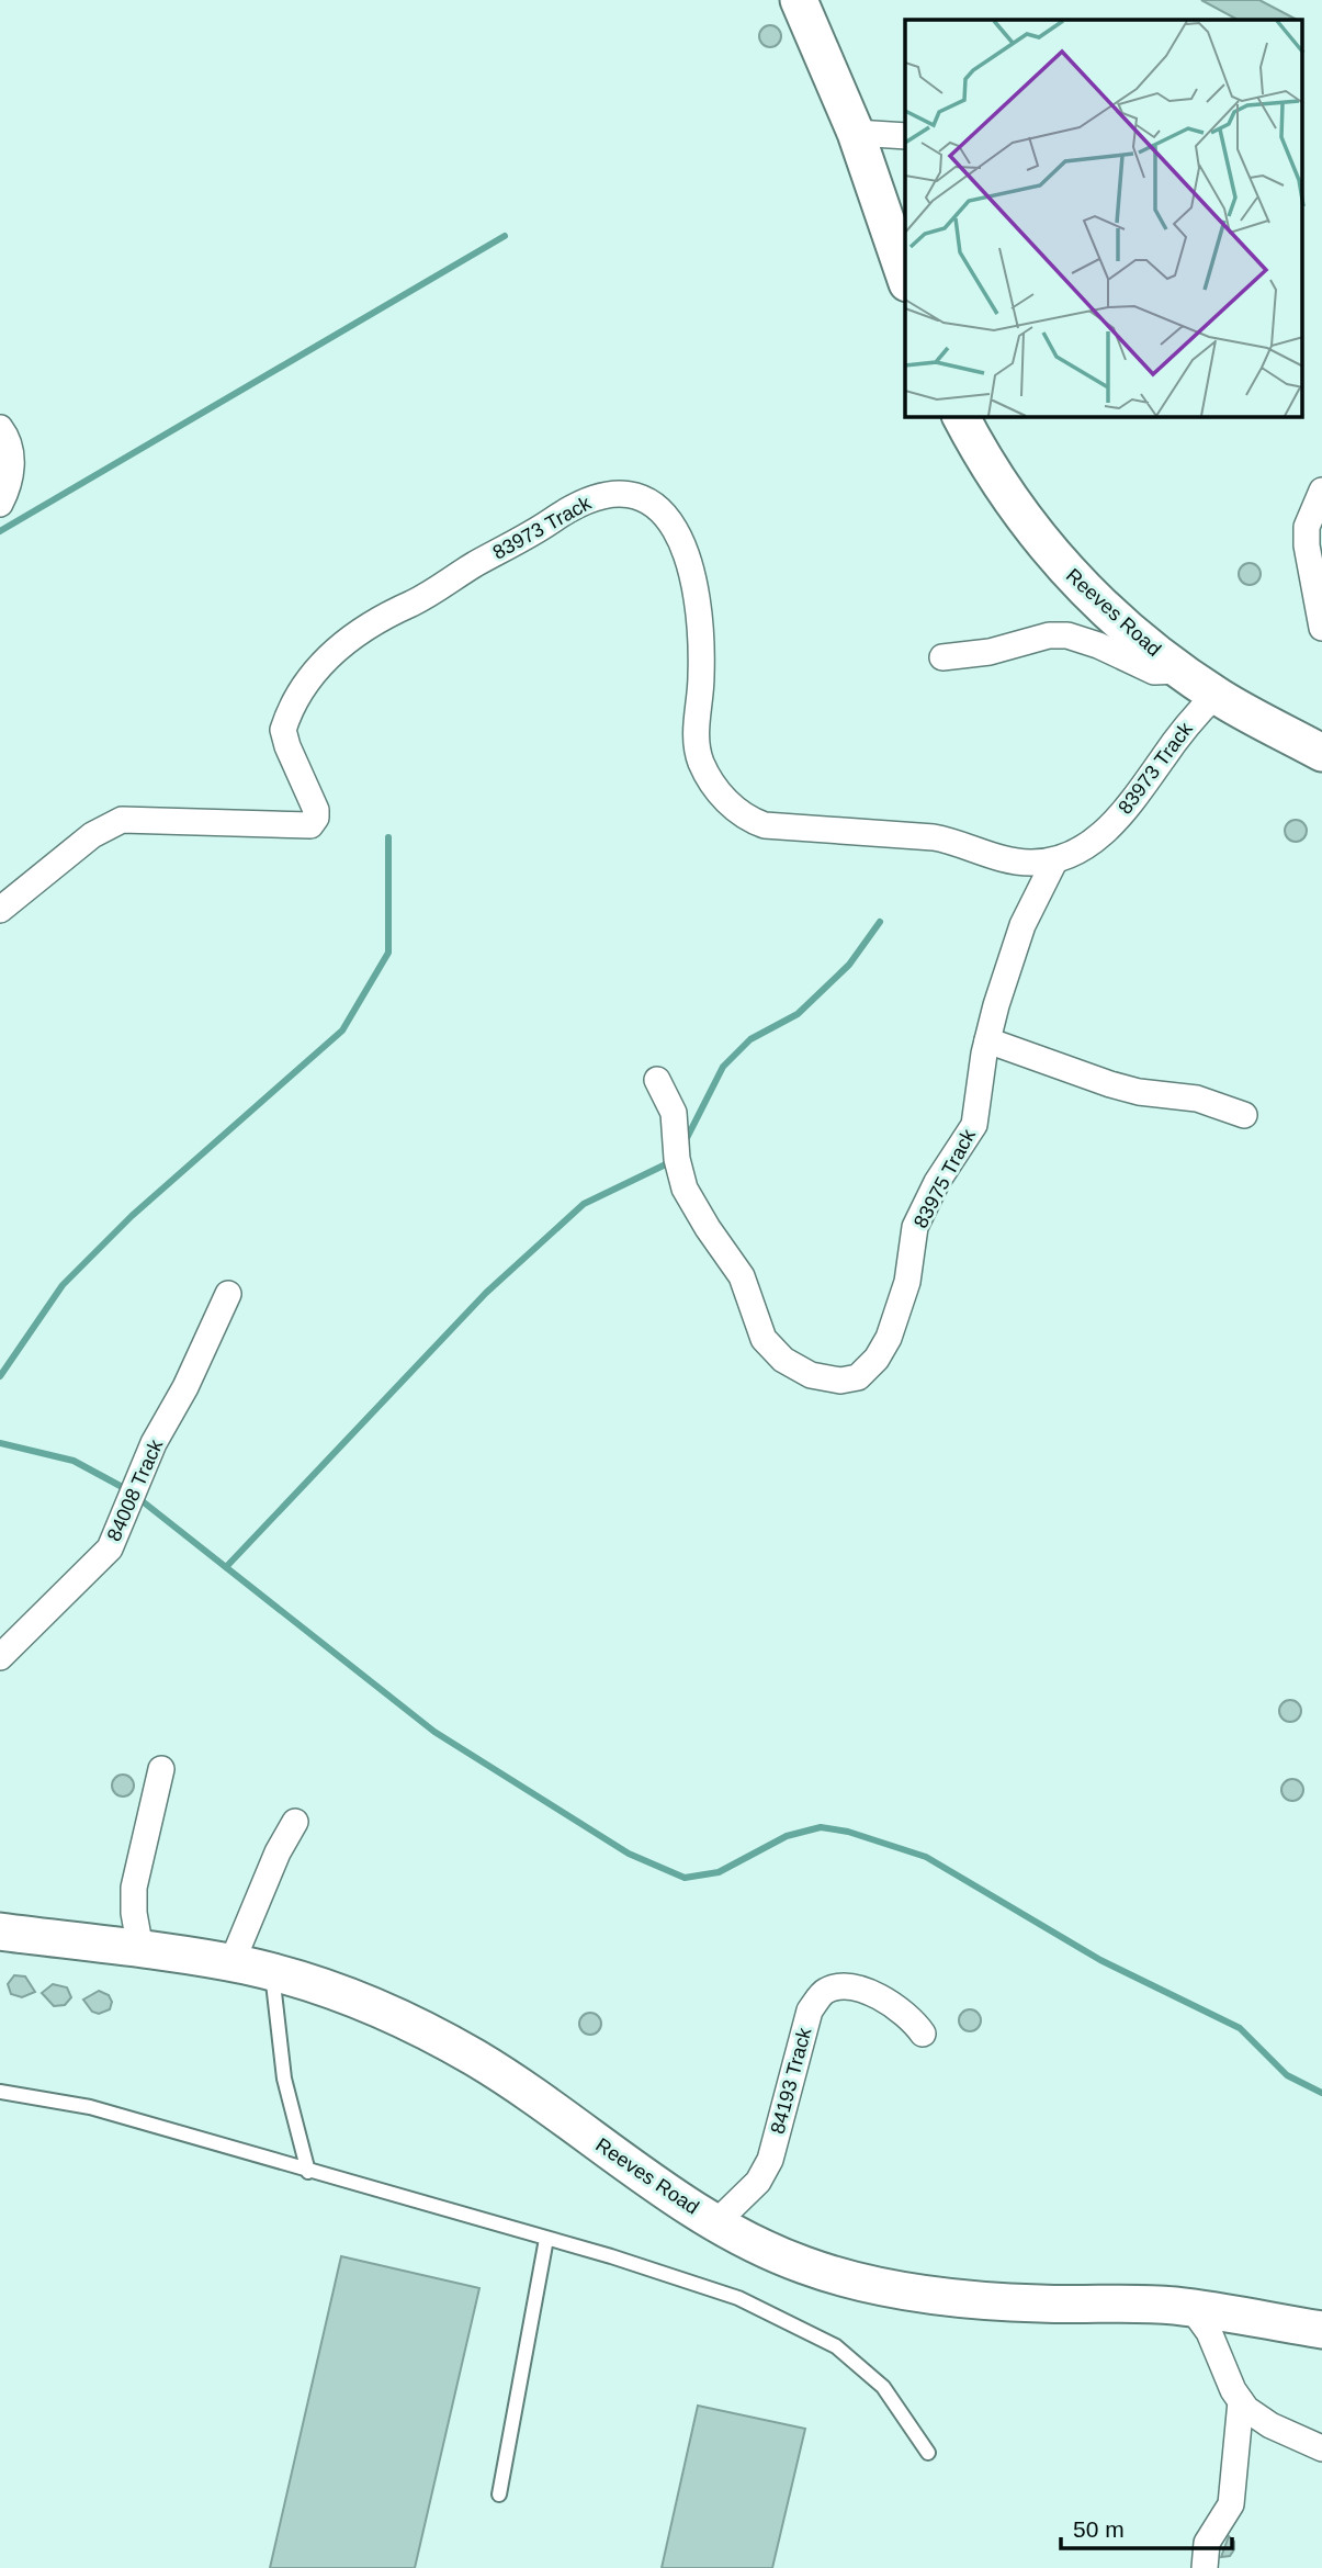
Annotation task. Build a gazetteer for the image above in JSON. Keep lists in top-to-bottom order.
{
  "streets": {
    "street": [
      "83973 Track",
      "Reeves Road",
      "83975 Track",
      "84008 Track",
      "84193 Track"
    ]
  },
  "crossings": [
    ["83973 Track", "Reeves Road"],
    ["83973 Track", "83975 Track"],
    ["Reeves Road", "84193 Track"]
  ],
  "scale_bar": "50 m"
}
